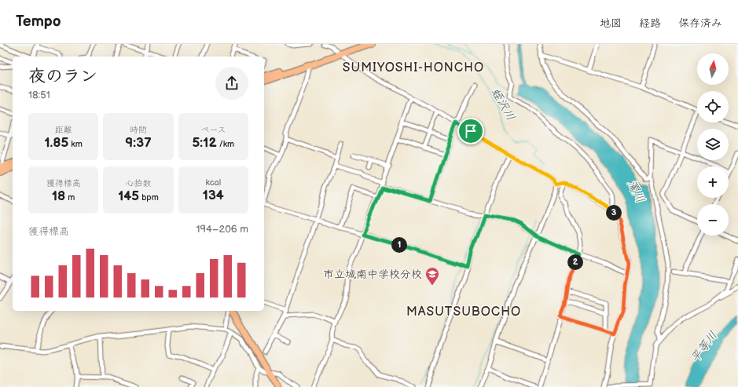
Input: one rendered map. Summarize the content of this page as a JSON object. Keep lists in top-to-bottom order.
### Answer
{
  "districts": ["SUMIYOSHI-HONCHO", "MASUTSUBOCHO"],
  "water": ["蛭沢川", "濁川", "平等川"],
  "places": {
    "school or university": ["市立城南中学校分校"]
  },
  "north": "top",
  "page": {
    "header": "Tempo",
    "nav": ["地図", "経路", "保存済み"],
    "map_buttons": ["+", "−"],
    "heading": ["夜のラン", "18:51"],
    "stats": [
      ["距離", "1.85 km"],
      ["時間", "9:37"],
      ["ペース", "5:12 /km"],
      ["獲得標高", "18 m"],
      ["心拍数", "145 bpm"],
      ["kcal", "134"]
    ],
    "pins": ["3", "1", "2"],
    "chart": ["獲得標高", "194–206 m"]
  }
}
